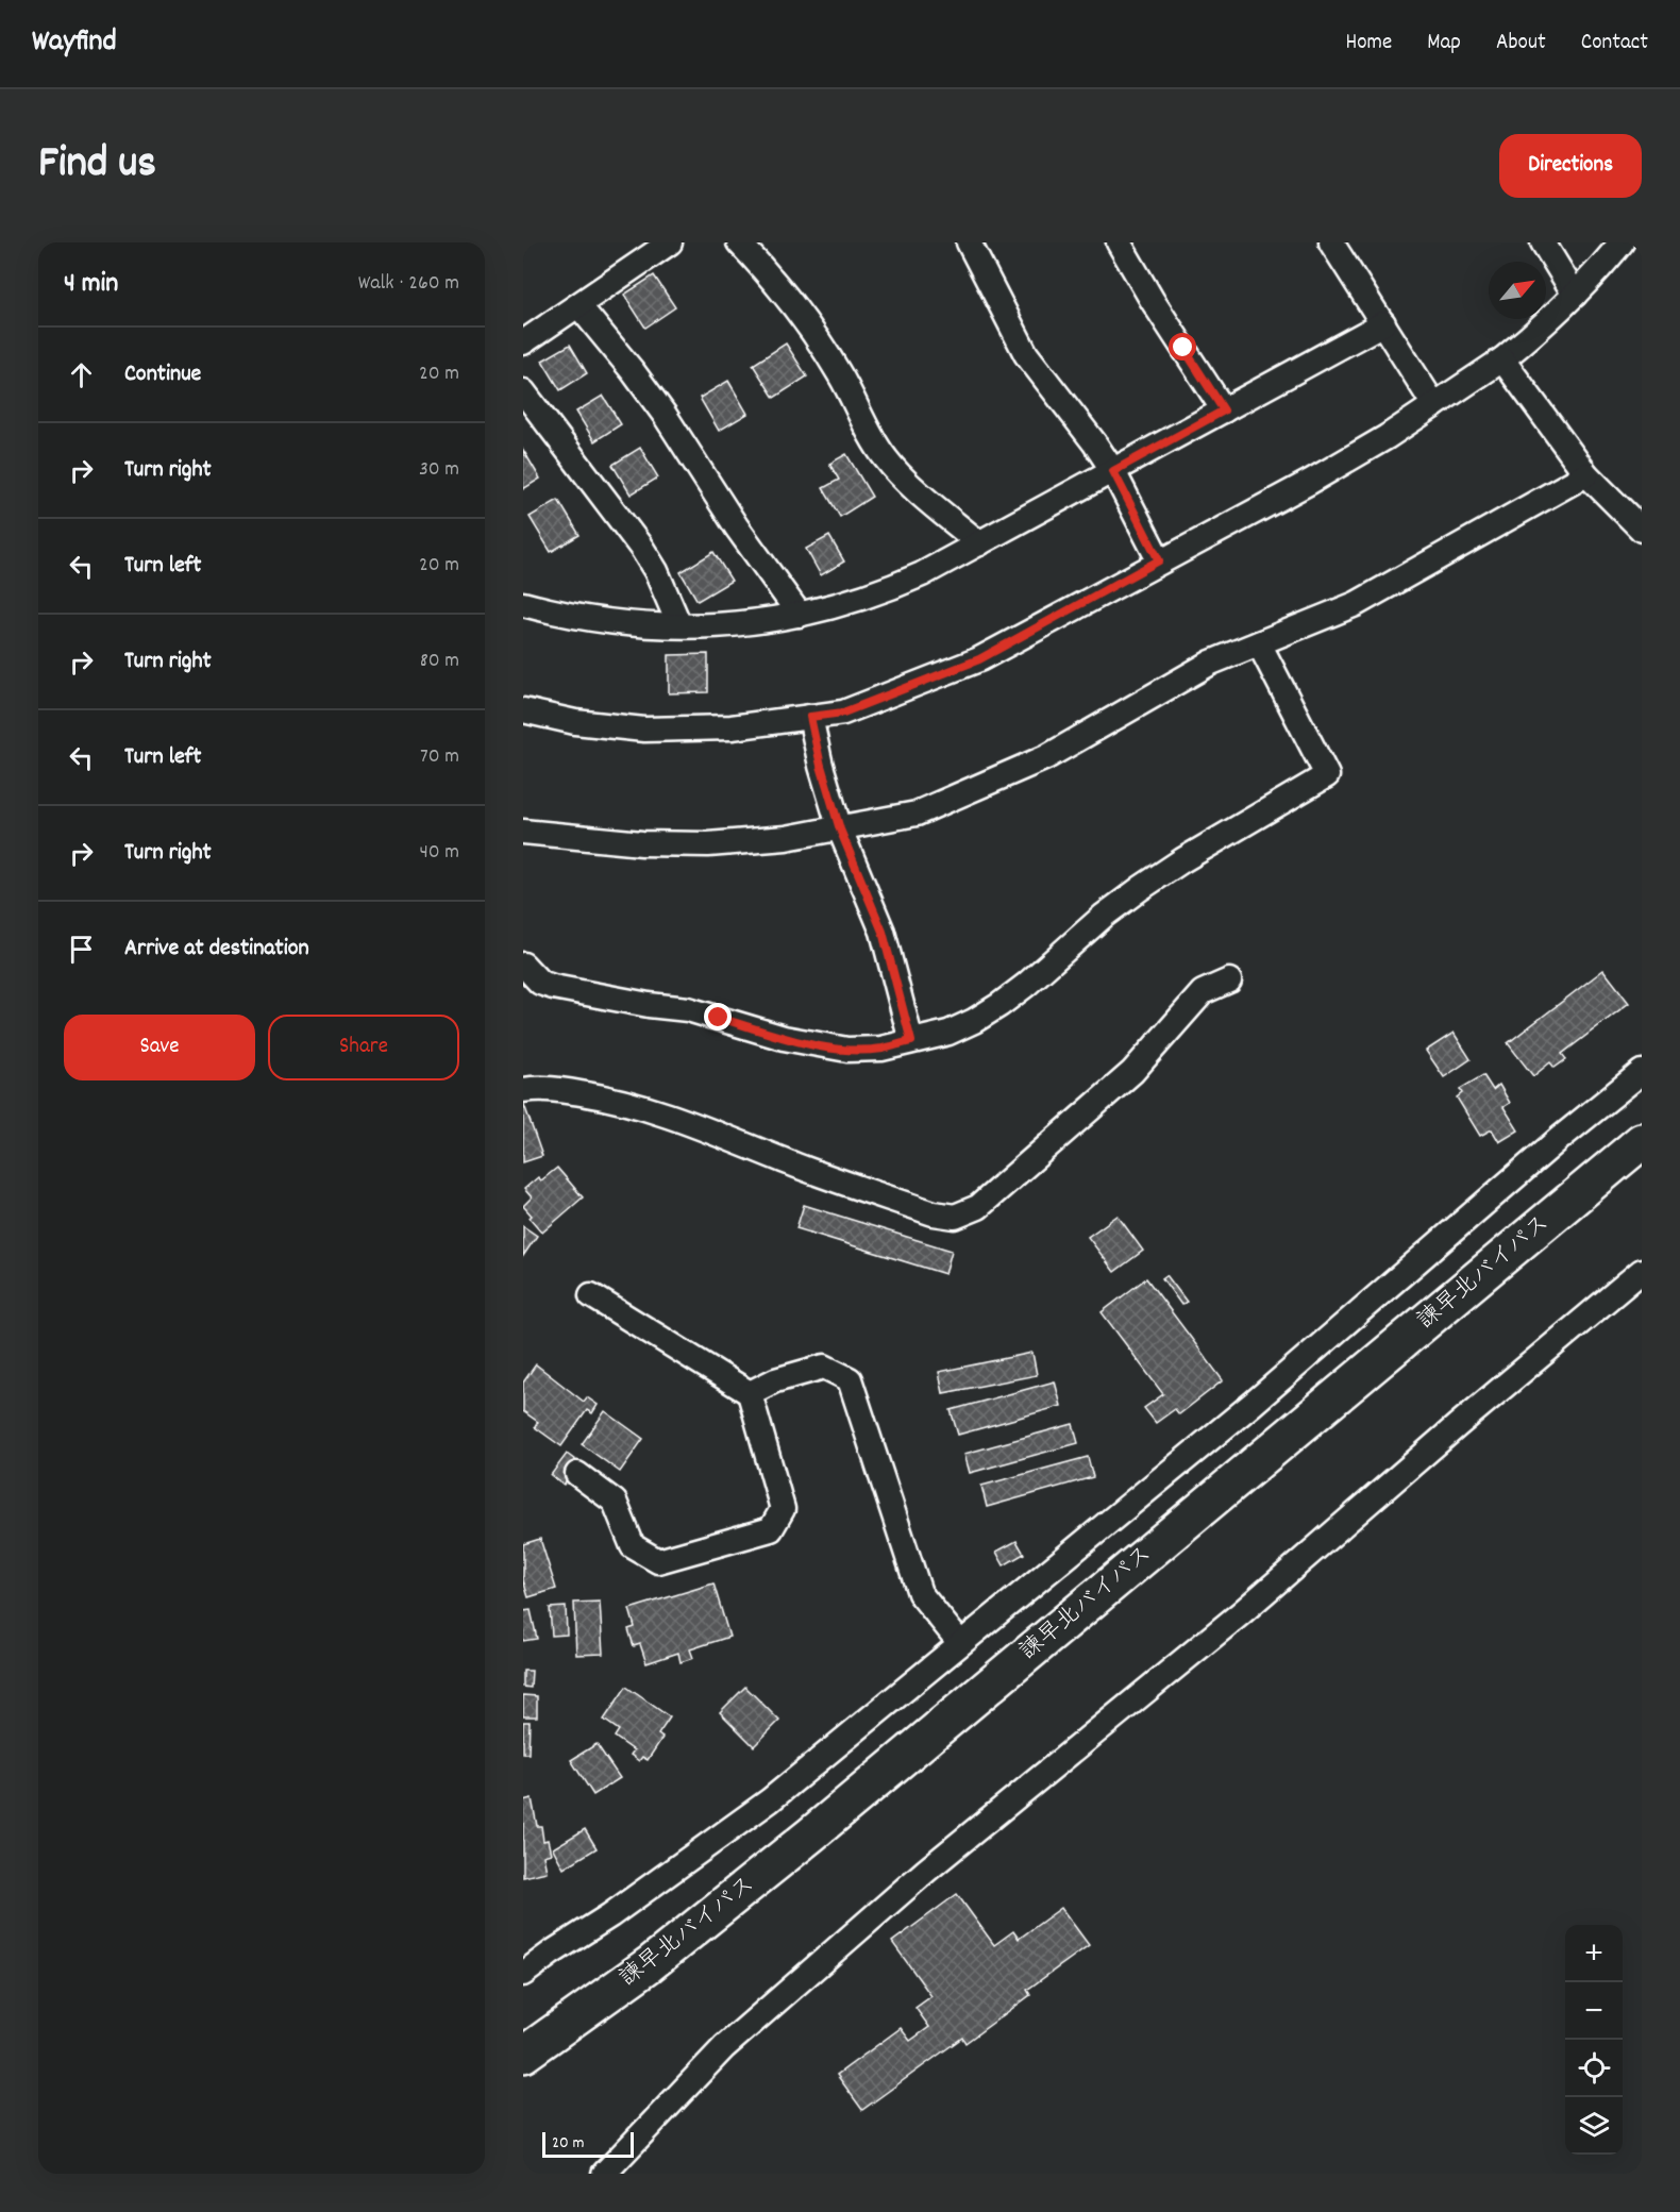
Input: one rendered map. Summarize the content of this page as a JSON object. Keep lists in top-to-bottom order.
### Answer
{
  "streets": {
    "highway": ["諫早北バイパス"]
  },
  "scale_bar": "20 m",
  "north": "top right",
  "page": {
    "header": "Wayfind",
    "nav": [
      "Home",
      "Map",
      "About",
      "Contact"
    ],
    "title": "Find us",
    "buttons": [
      "Directions",
      ["Save", "Share"]
    ],
    "heading": ["4 min", "Walk · 260 m"],
    "list": [
      ["Continue", "20 m"],
      ["Turn right", "30 m"],
      ["Turn left", "20 m"],
      ["Turn right", "80 m"],
      ["Turn left", "70 m"],
      ["Turn right", "40 m"],
      "Arrive at destination"
    ],
    "map_buttons": ["+", "−"],
    "scale": "20 m"
  }
}
